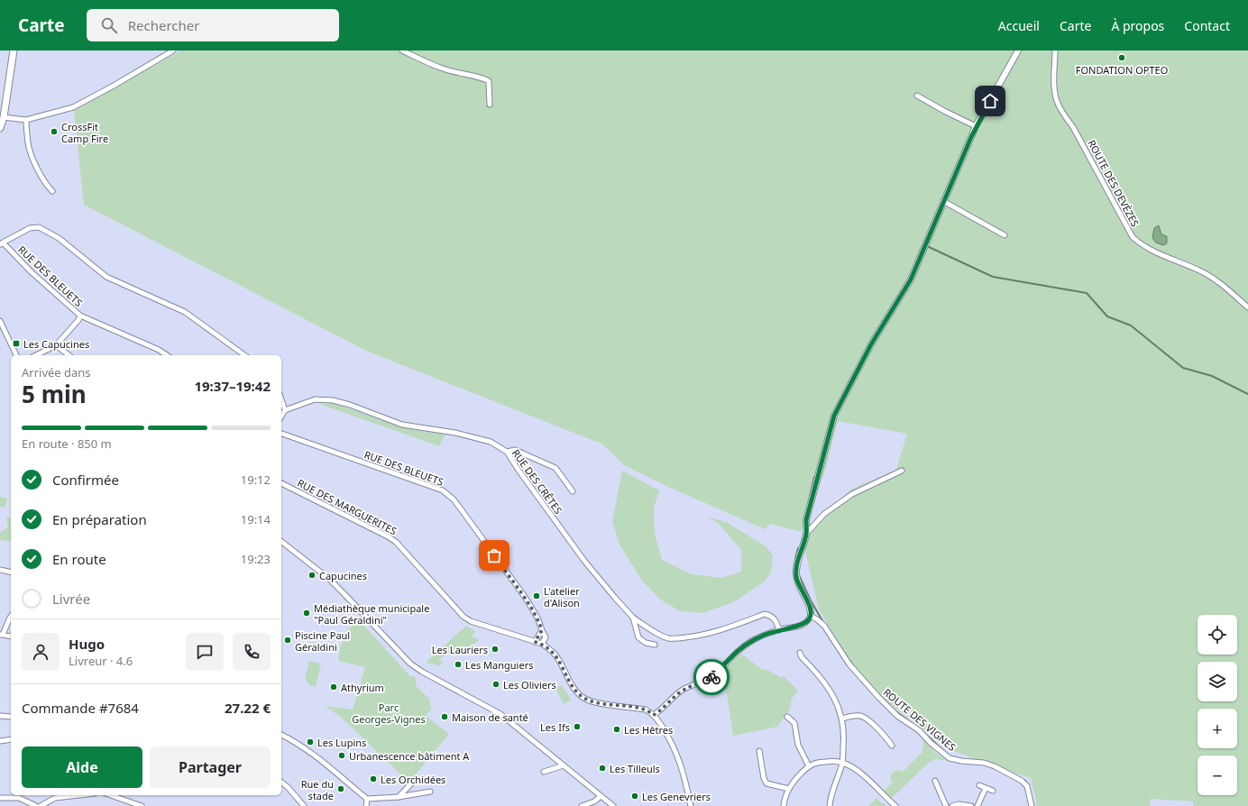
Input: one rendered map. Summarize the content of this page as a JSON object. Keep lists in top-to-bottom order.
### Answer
{
  "streets": {
    "street": [
      "ROUTE DES DEVÈZES",
      "RUE DES BLEUETS",
      "RUE DES CRÊTES",
      "RUE DES MARGUERITES",
      "ROUTE DES VIGNES"
    ]
  },
  "crossings": [
    ["RUE DES BLEUETS", "RUE DES MARGUERITES"]
  ],
  "parks": ["Parc Georges-Vignes"],
  "places": {
    "other": [
      "FONDATION OPTEO",
      "CrossFit Camp Fire",
      "Capucines",
      "L'atelier d'Alison",
      "Médiathèque municipale \"Paul Géraldini\"",
      "Piscine Paul Géraldini",
      "Les Lauriers",
      "Les Manguiers",
      "Les Oliviers",
      "Athyrium",
      "Maison de santé",
      "Les Ifs",
      "Les Hêtres",
      "Les Lupins",
      "Urbanescence bâtiment A",
      "Les Tilleuls",
      "Les Orchidées",
      "Rue du stade",
      "Les Genevriers"
    ],
    "transit": ["Les Capucines"]
  },
  "page": {
    "header": "Carte",
    "search": "Rechercher",
    "nav": [
      "Accueil",
      "Carte",
      "À propos",
      "Contact"
    ],
    "heading": ["5 min", "Arrivée dans", "19:37–19:42"],
    "panel": [
      "Hugo",
      "Livreur · 4.6",
      "Commande #7684",
      "27.22 €"
    ],
    "bar": "En route · 850 m",
    "list": [
      ["Confirmée", "19:12"],
      ["En préparation", "19:14"],
      ["En route", "19:23"],
      "Livrée"
    ],
    "map_buttons": ["+", "−"],
    "buttons": ["Aide", "Partager"]
  }
}
